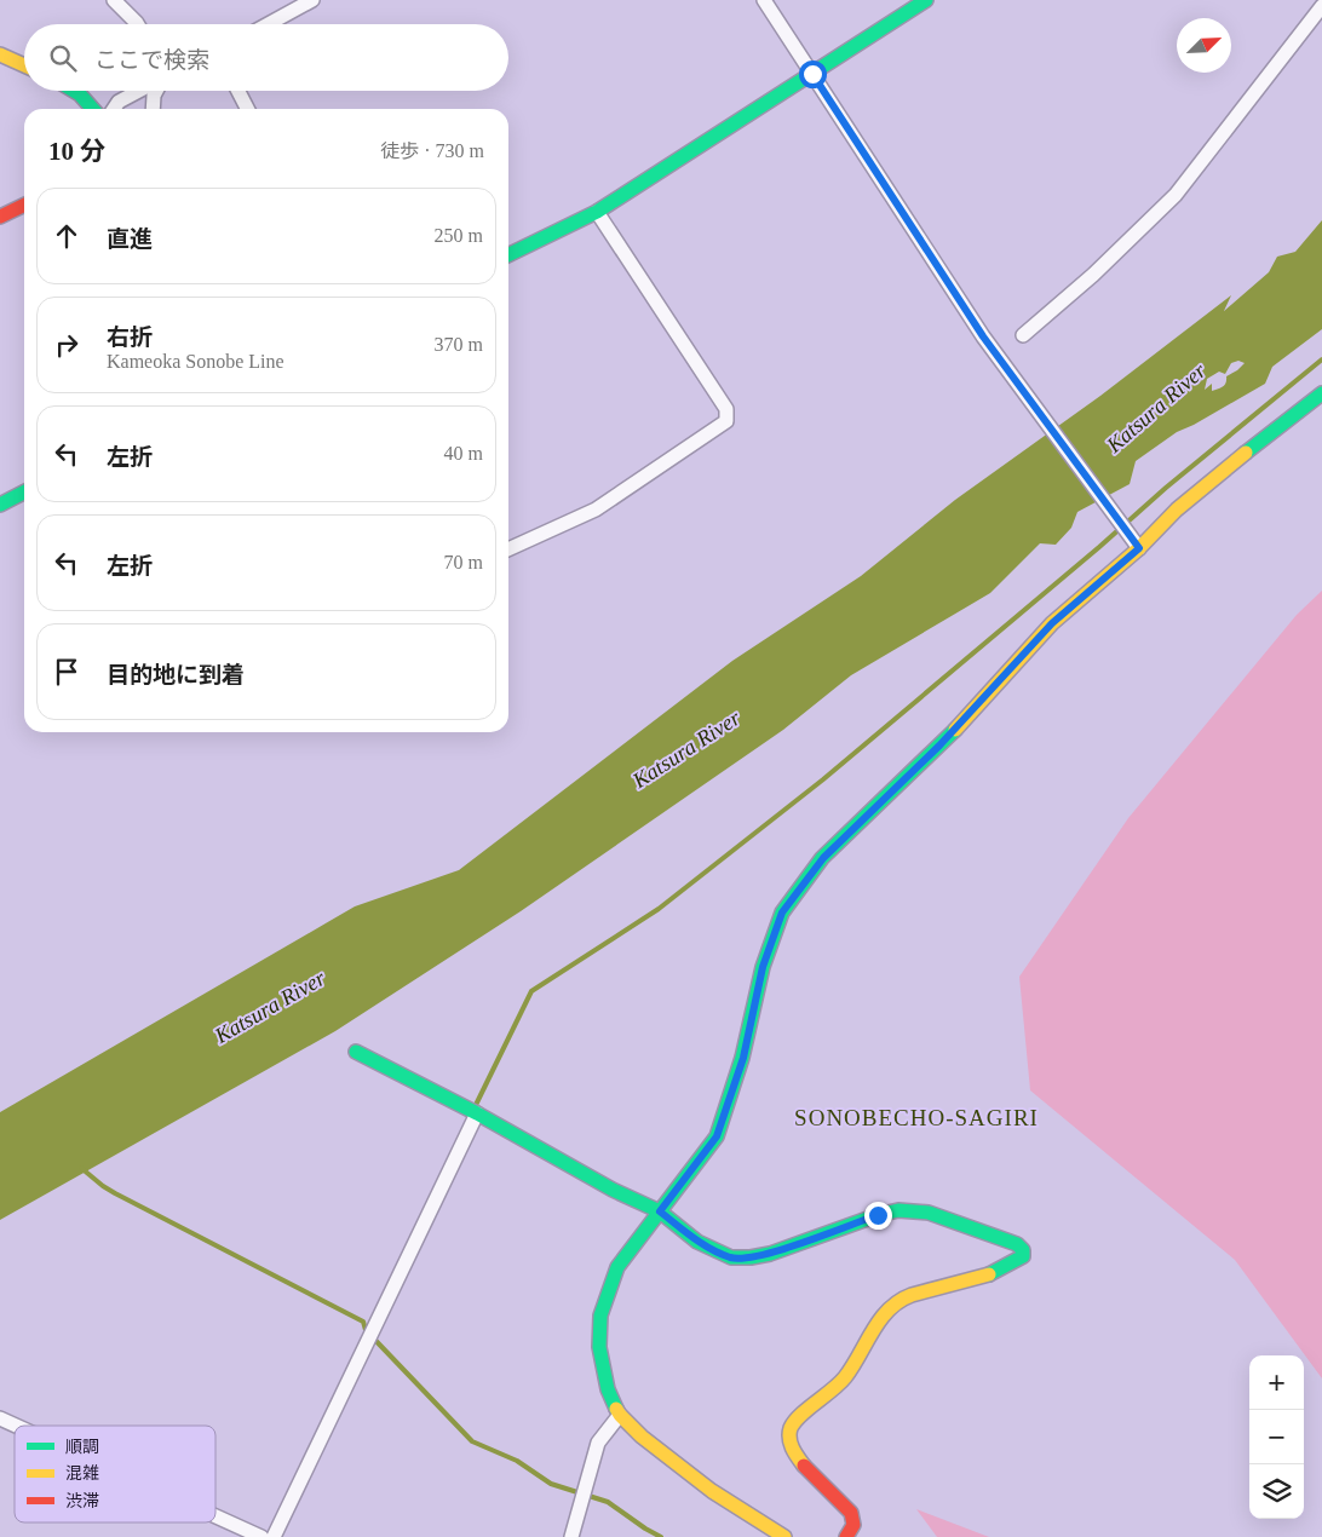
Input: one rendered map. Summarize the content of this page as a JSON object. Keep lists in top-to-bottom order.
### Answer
{
  "districts": ["SONOBECHO-SAGIRI"],
  "water": ["Katsura River"],
  "legend": ["順調", "混雑", "渋滞"],
  "north": "top right",
  "page": {
    "search": "ここで検索",
    "heading": ["10 分", "徒歩 · 730 m"],
    "list": [
      ["直進", "250 m"],
      ["右折", "Kameoka Sonobe Line", "370 m"],
      ["左折", "40 m"],
      ["左折", "70 m"],
      "目的地に到着"
    ],
    "map_buttons": ["+", "−"]
  }
}
